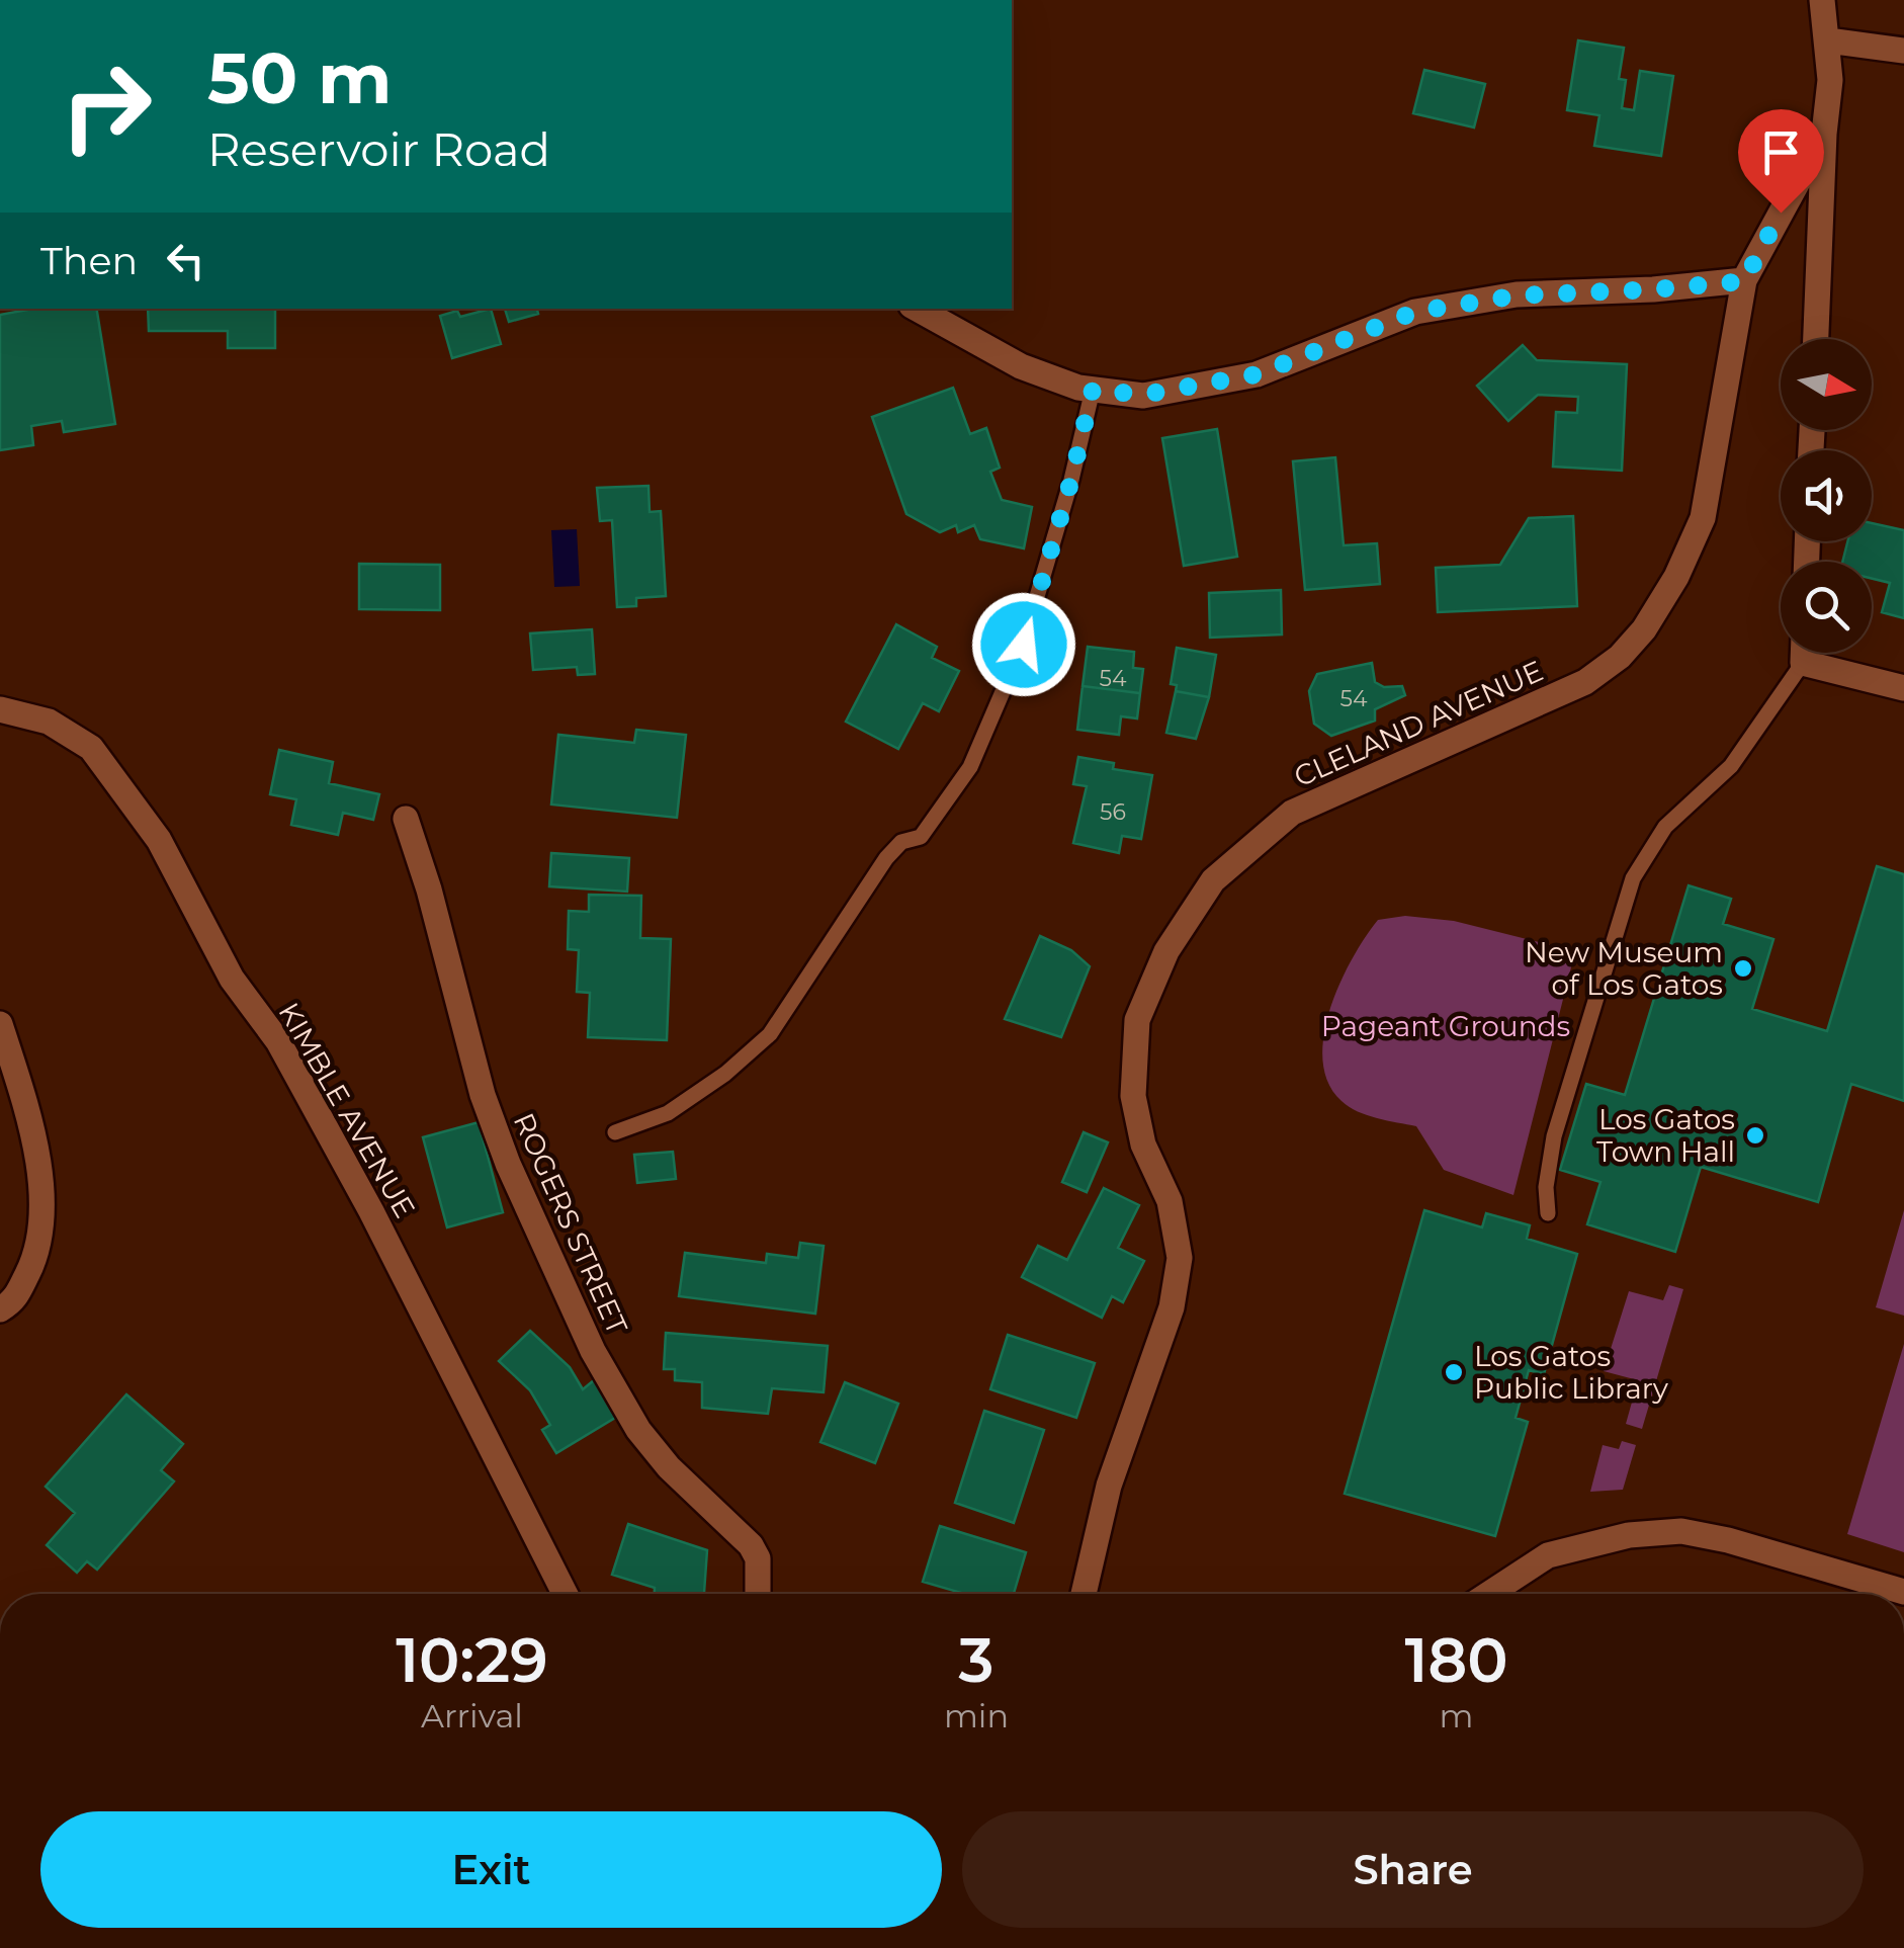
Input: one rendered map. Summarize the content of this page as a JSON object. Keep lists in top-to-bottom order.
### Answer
{
  "streets": {
    "street": ["CLELAND AVENUE", "KIMBLE AVENUE", "ROGERS STREET"]
  },
  "parks": ["Pageant Grounds"],
  "places": ["New Museum of Los Gatos", "Los Gatos Town Hall", "Los Gatos Public Library"],
  "house_numbers": ["54", "54", "56"],
  "north": "right",
  "page": {
    "turn": ["50 m", "Reservoir Road"],
    "then": "Then",
    "eta": [
      "10:29",
      "Arrival",
      "3",
      "min",
      "180",
      "m"
    ],
    "buttons": ["Exit", "Share"]
  }
}
